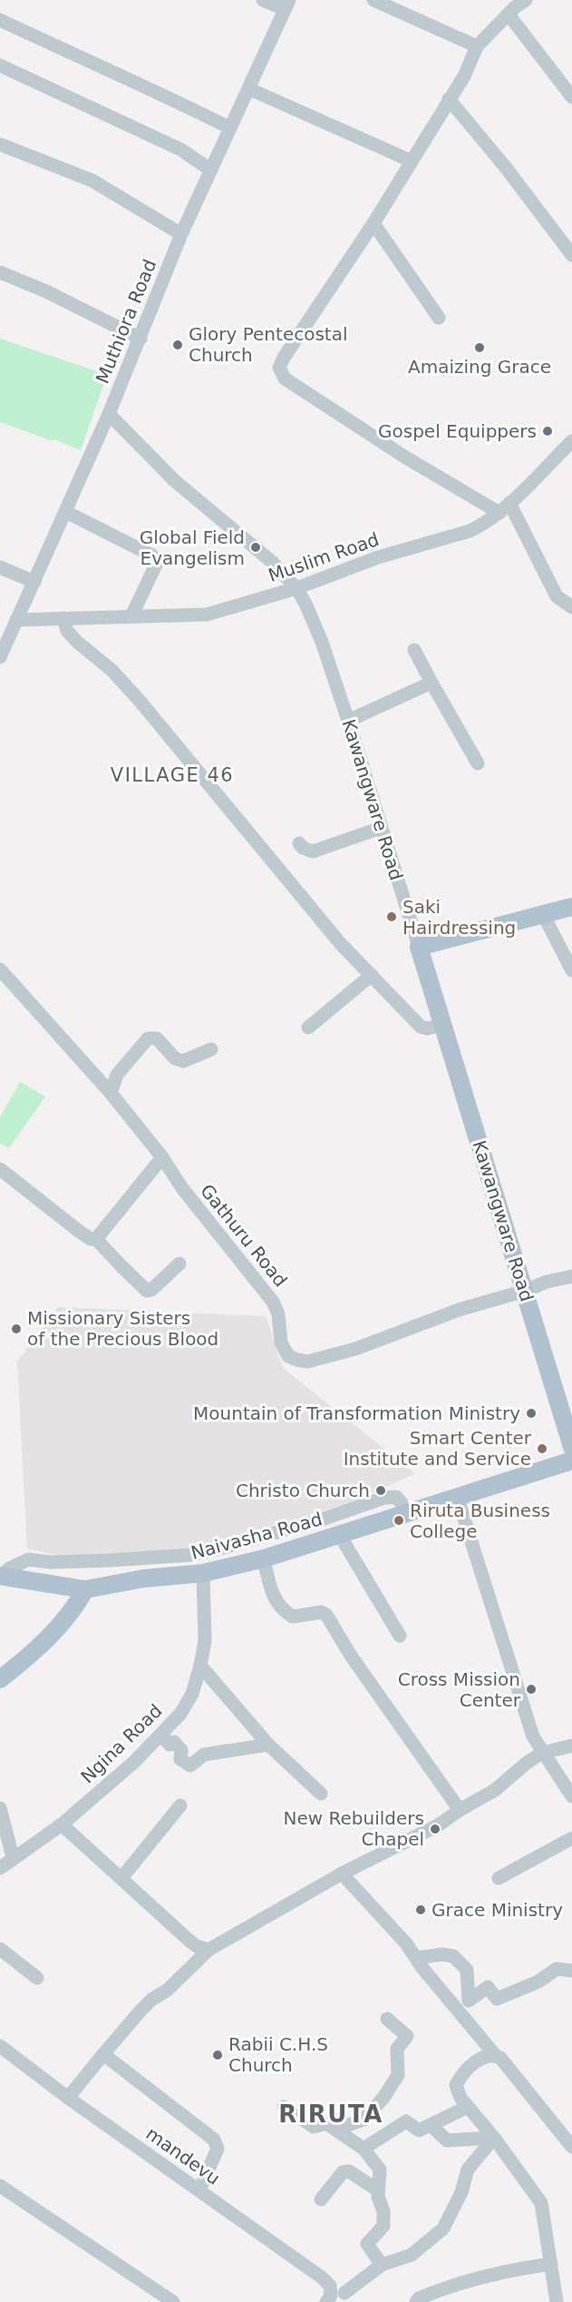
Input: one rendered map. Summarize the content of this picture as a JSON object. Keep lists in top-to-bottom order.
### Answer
{
  "streets": {
    "main road": ["Kawangware Road", "Naivasha Road"],
    "street": [
      "Muthiora Road",
      "Muslim Road",
      "Gathuru Road",
      "Ngina Road",
      "mandevu"
    ]
  },
  "crossings": [
    ["Muthiora Road", "Muslim Road"],
    ["Muthiora Road", "Kawangware Road"],
    ["Muslim Road", "Kawangware Road"],
    ["Kawangware Road", "Gathuru Road"],
    ["Naivasha Road", "Ngina Road"]
  ],
  "districts": ["VILLAGE 46", "RIRUTA"],
  "places": [
    "Glory Pentecostal Church",
    "Amaizing Grace",
    "Gospel Equippers",
    "Global Field Evangelism",
    "Saki Hairdressing",
    "Missionary Sisters of the Precious Blood",
    "Mountain of Transformation Ministry",
    "Smart Center Institute and Service",
    "Christo Church",
    "Riruta Business College",
    "Cross Mission Center",
    "New Rebuilders Chapel",
    "Grace Ministry",
    "Rabii C.H.S Church"
  ]
}
